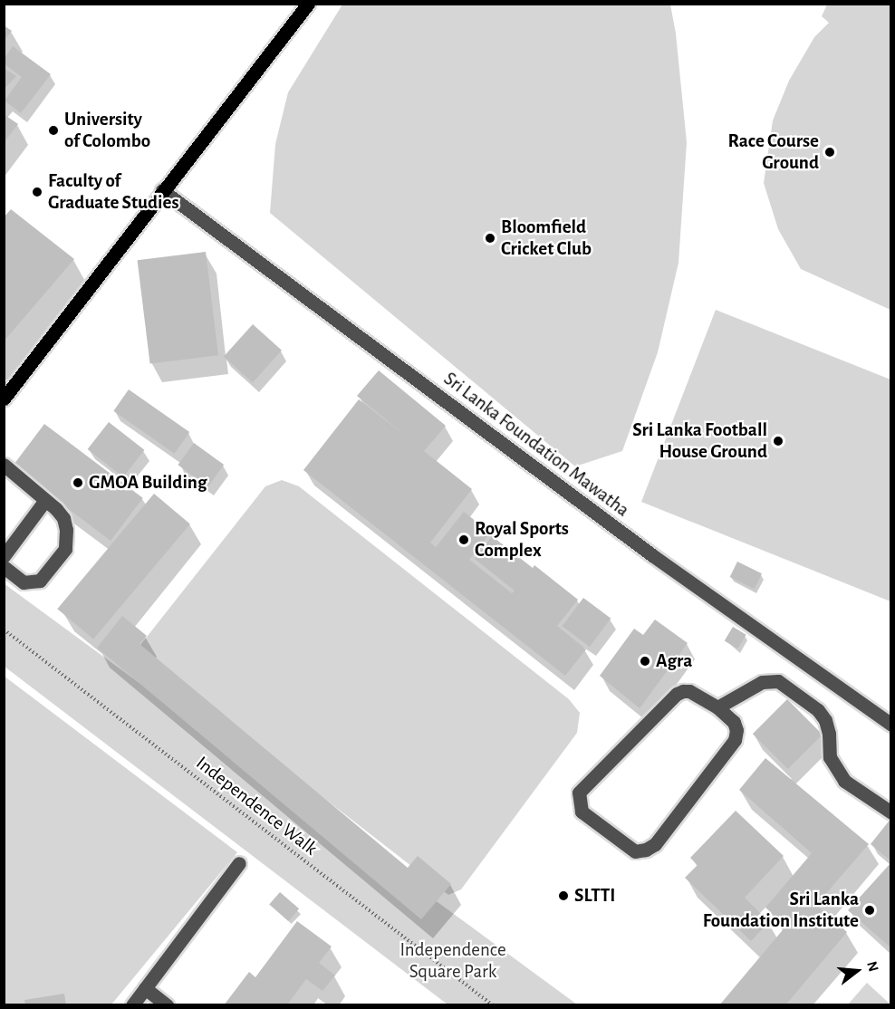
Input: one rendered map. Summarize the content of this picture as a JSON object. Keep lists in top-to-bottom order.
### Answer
{
  "streets": {
    "street": ["Sri Lanka Foundation Mawatha"],
    "path": ["Independence Walk"]
  },
  "parks": ["Independence Square Park"],
  "places": [
    "University of Colombo",
    "Race Course Ground",
    "Faculty of Graduate Studies",
    "Bloomfield Cricket Club",
    "Sri Lanka Football House Ground",
    "GMOA Building",
    "Royal Sports Complex",
    "Agra",
    "SLTTI",
    "Sri Lanka Foundation Institute"
  ],
  "north": "right"
}
